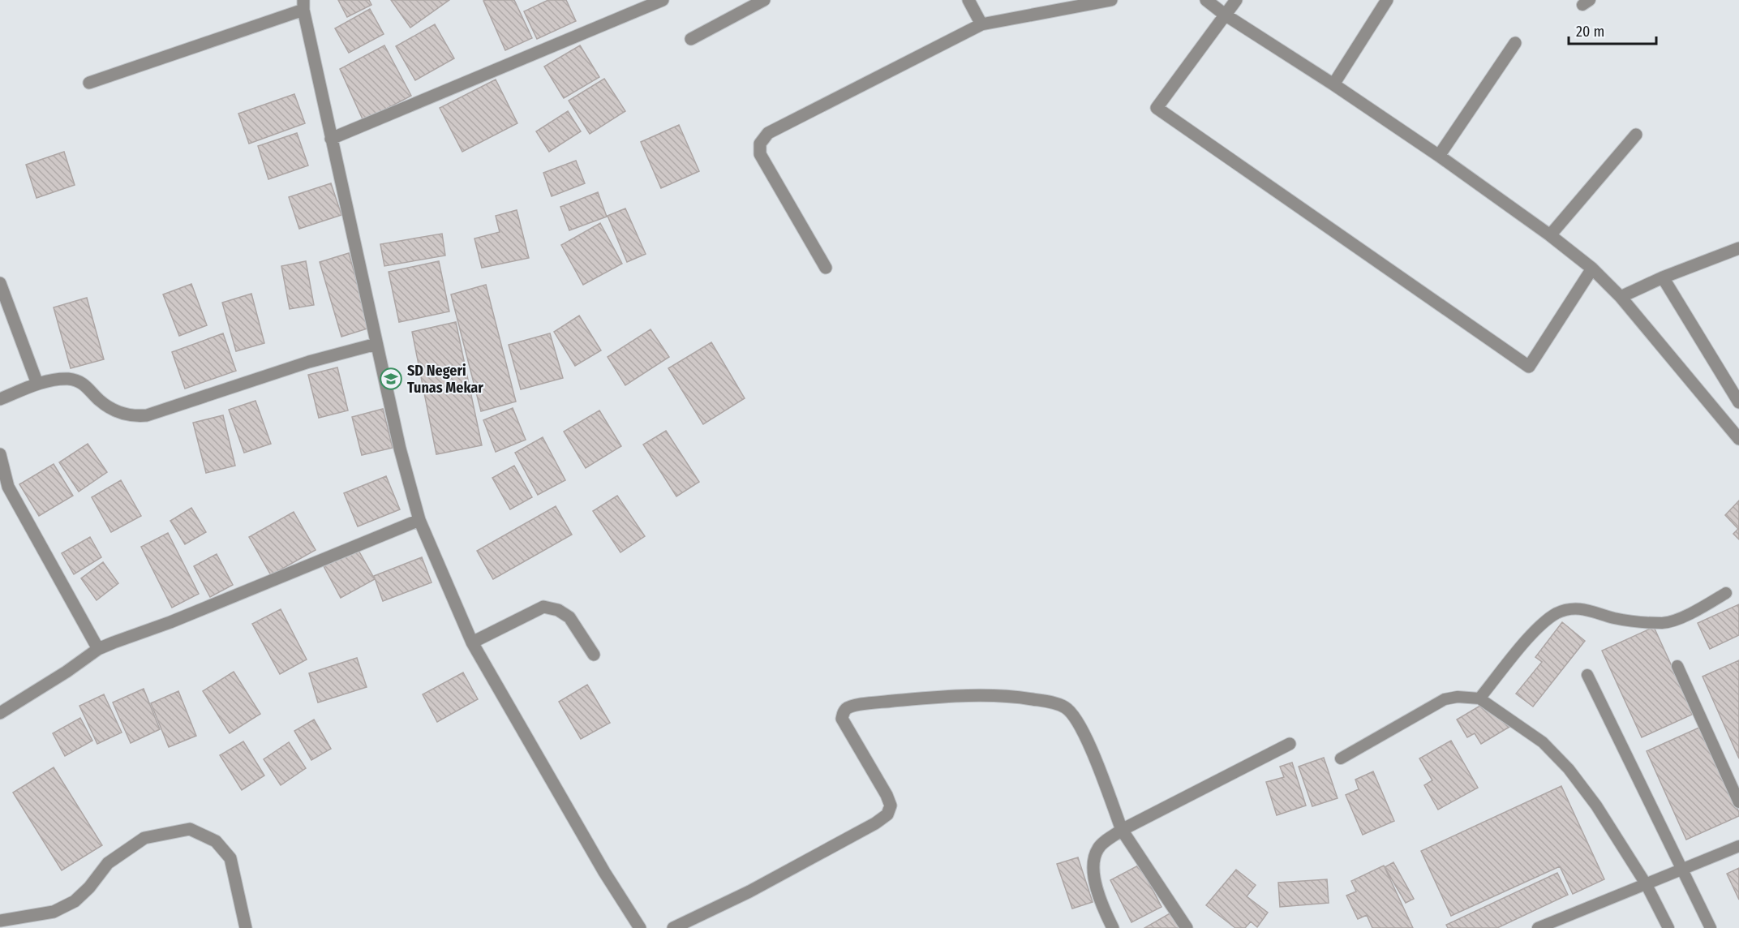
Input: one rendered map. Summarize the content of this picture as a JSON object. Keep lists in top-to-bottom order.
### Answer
{
  "places": {
    "school or university": ["SD Negeri Tunas Mekar"]
  },
  "scale_bar": "20 m"
}
